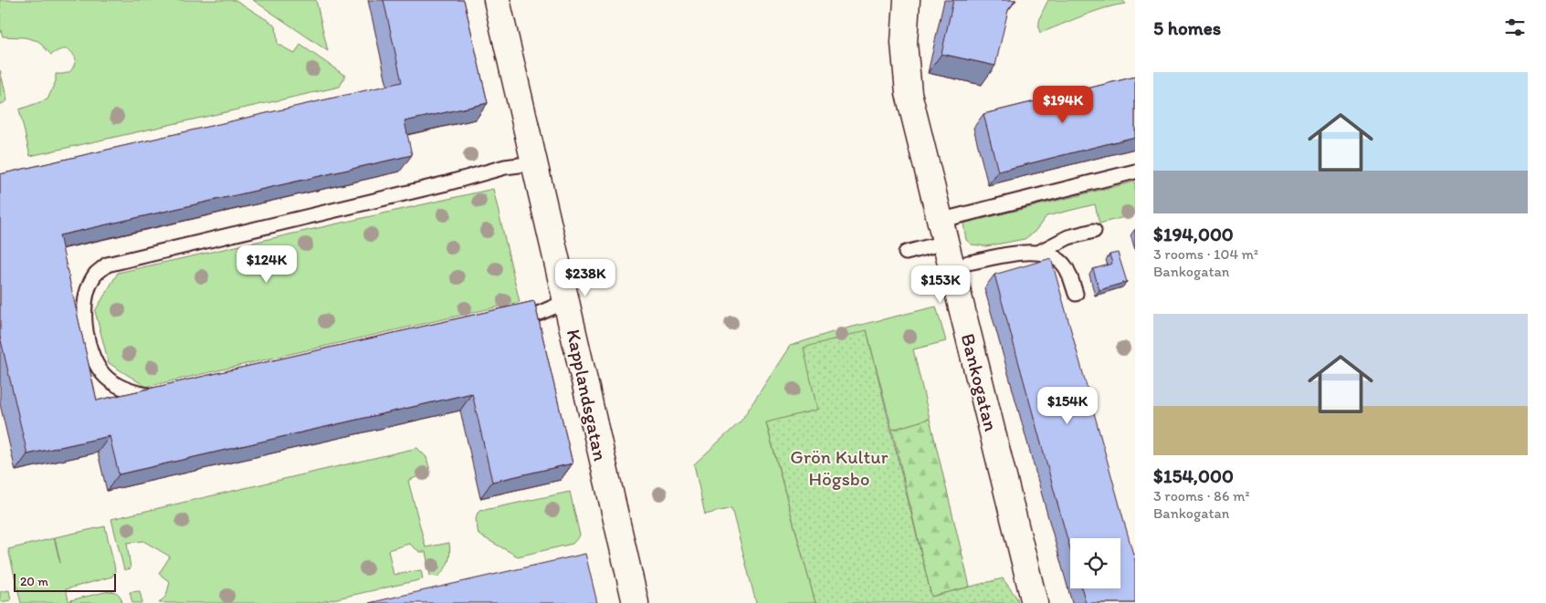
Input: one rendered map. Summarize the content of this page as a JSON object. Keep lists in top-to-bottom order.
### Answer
{
  "streets": {
    "street": ["Bankogatan", "Kapplandsgatan"]
  },
  "parks": ["Grön Kultur Högsbo"],
  "scale_bar": "20 m",
  "page": {
    "heading": "5 homes",
    "list": [
      {
        "name": "$194,000",
        "note": "3 rooms · 104 m² · Bankogatan"
      },
      {
        "name": "$154,000",
        "note": "3 rooms · 86 m² · Bankogatan"
      }
    ],
    "price": [
      "$194K",
      "$124K",
      "$238K",
      "$153K",
      "$154K"
    ],
    "scale": "20 m"
  }
}
